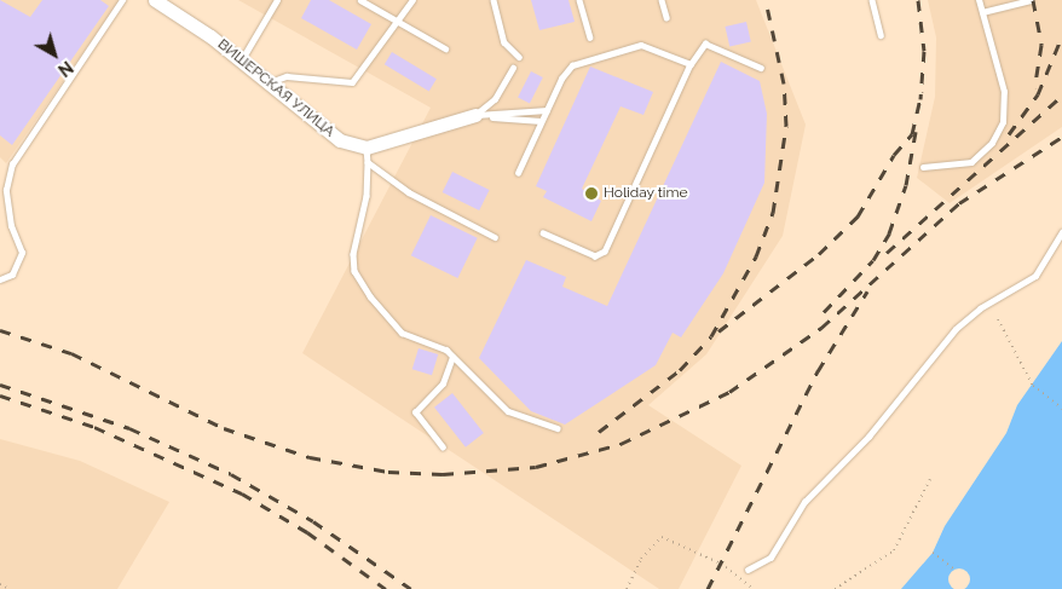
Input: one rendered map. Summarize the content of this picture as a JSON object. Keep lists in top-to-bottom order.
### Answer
{
  "streets": {
    "street": ["ВИШЕРСКАЯ УЛИЦА"]
  },
  "places": ["Holiday time"],
  "north": "bottom right"
}
